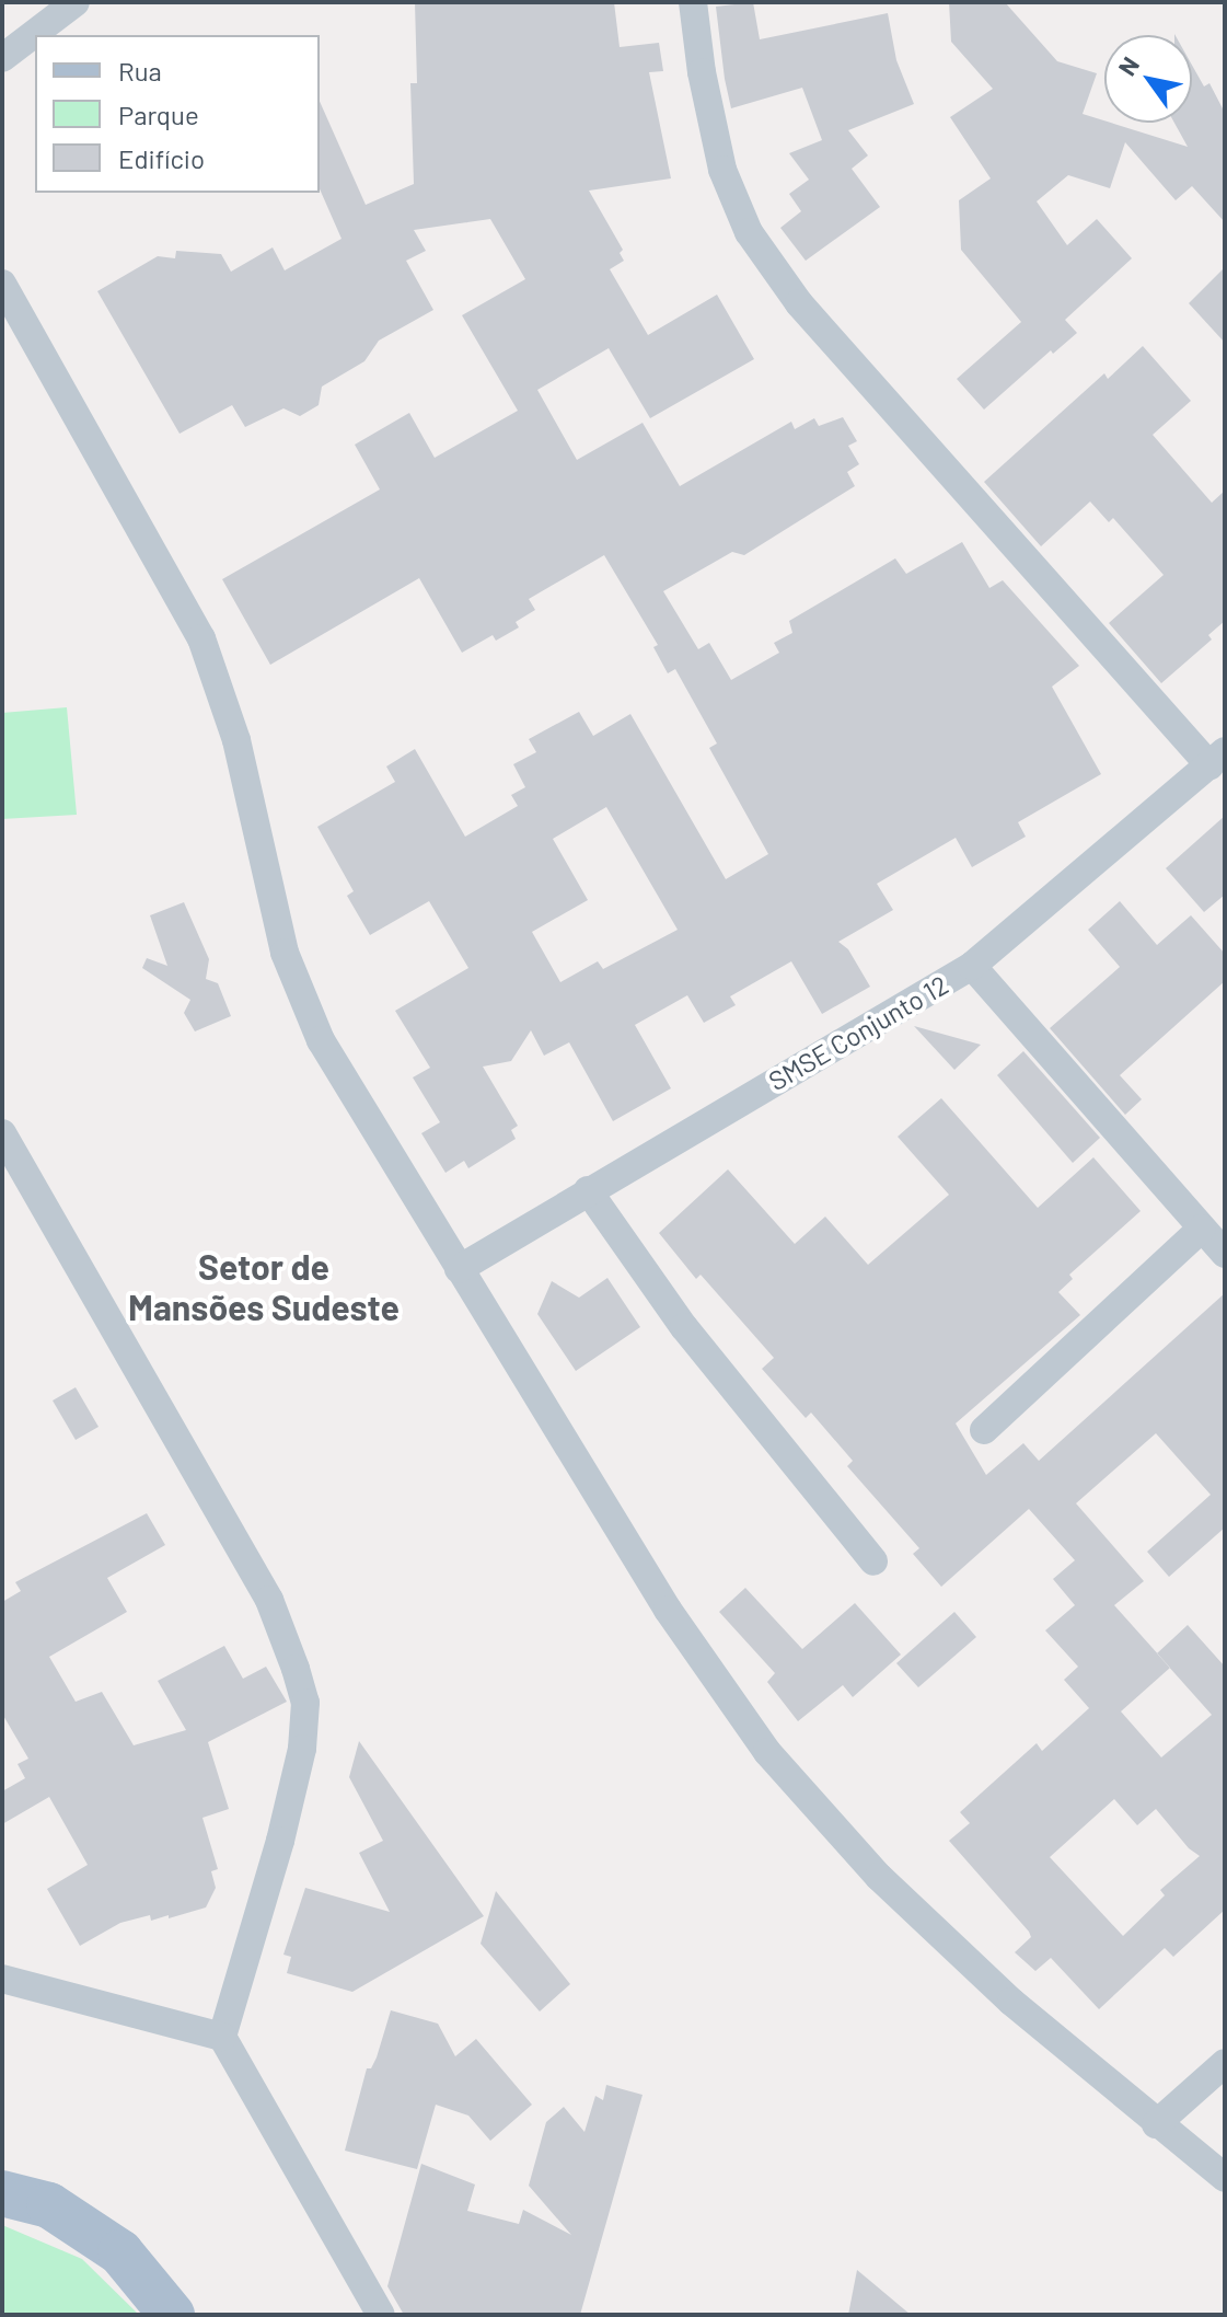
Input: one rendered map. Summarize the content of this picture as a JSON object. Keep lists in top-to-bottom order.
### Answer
{
  "streets": {
    "street": ["SMSE Conjunto 12"]
  },
  "districts": ["Setor de Mansões Sudeste"],
  "legend": ["Rua", "Parque", "Edifício"],
  "north": "top left"
}
